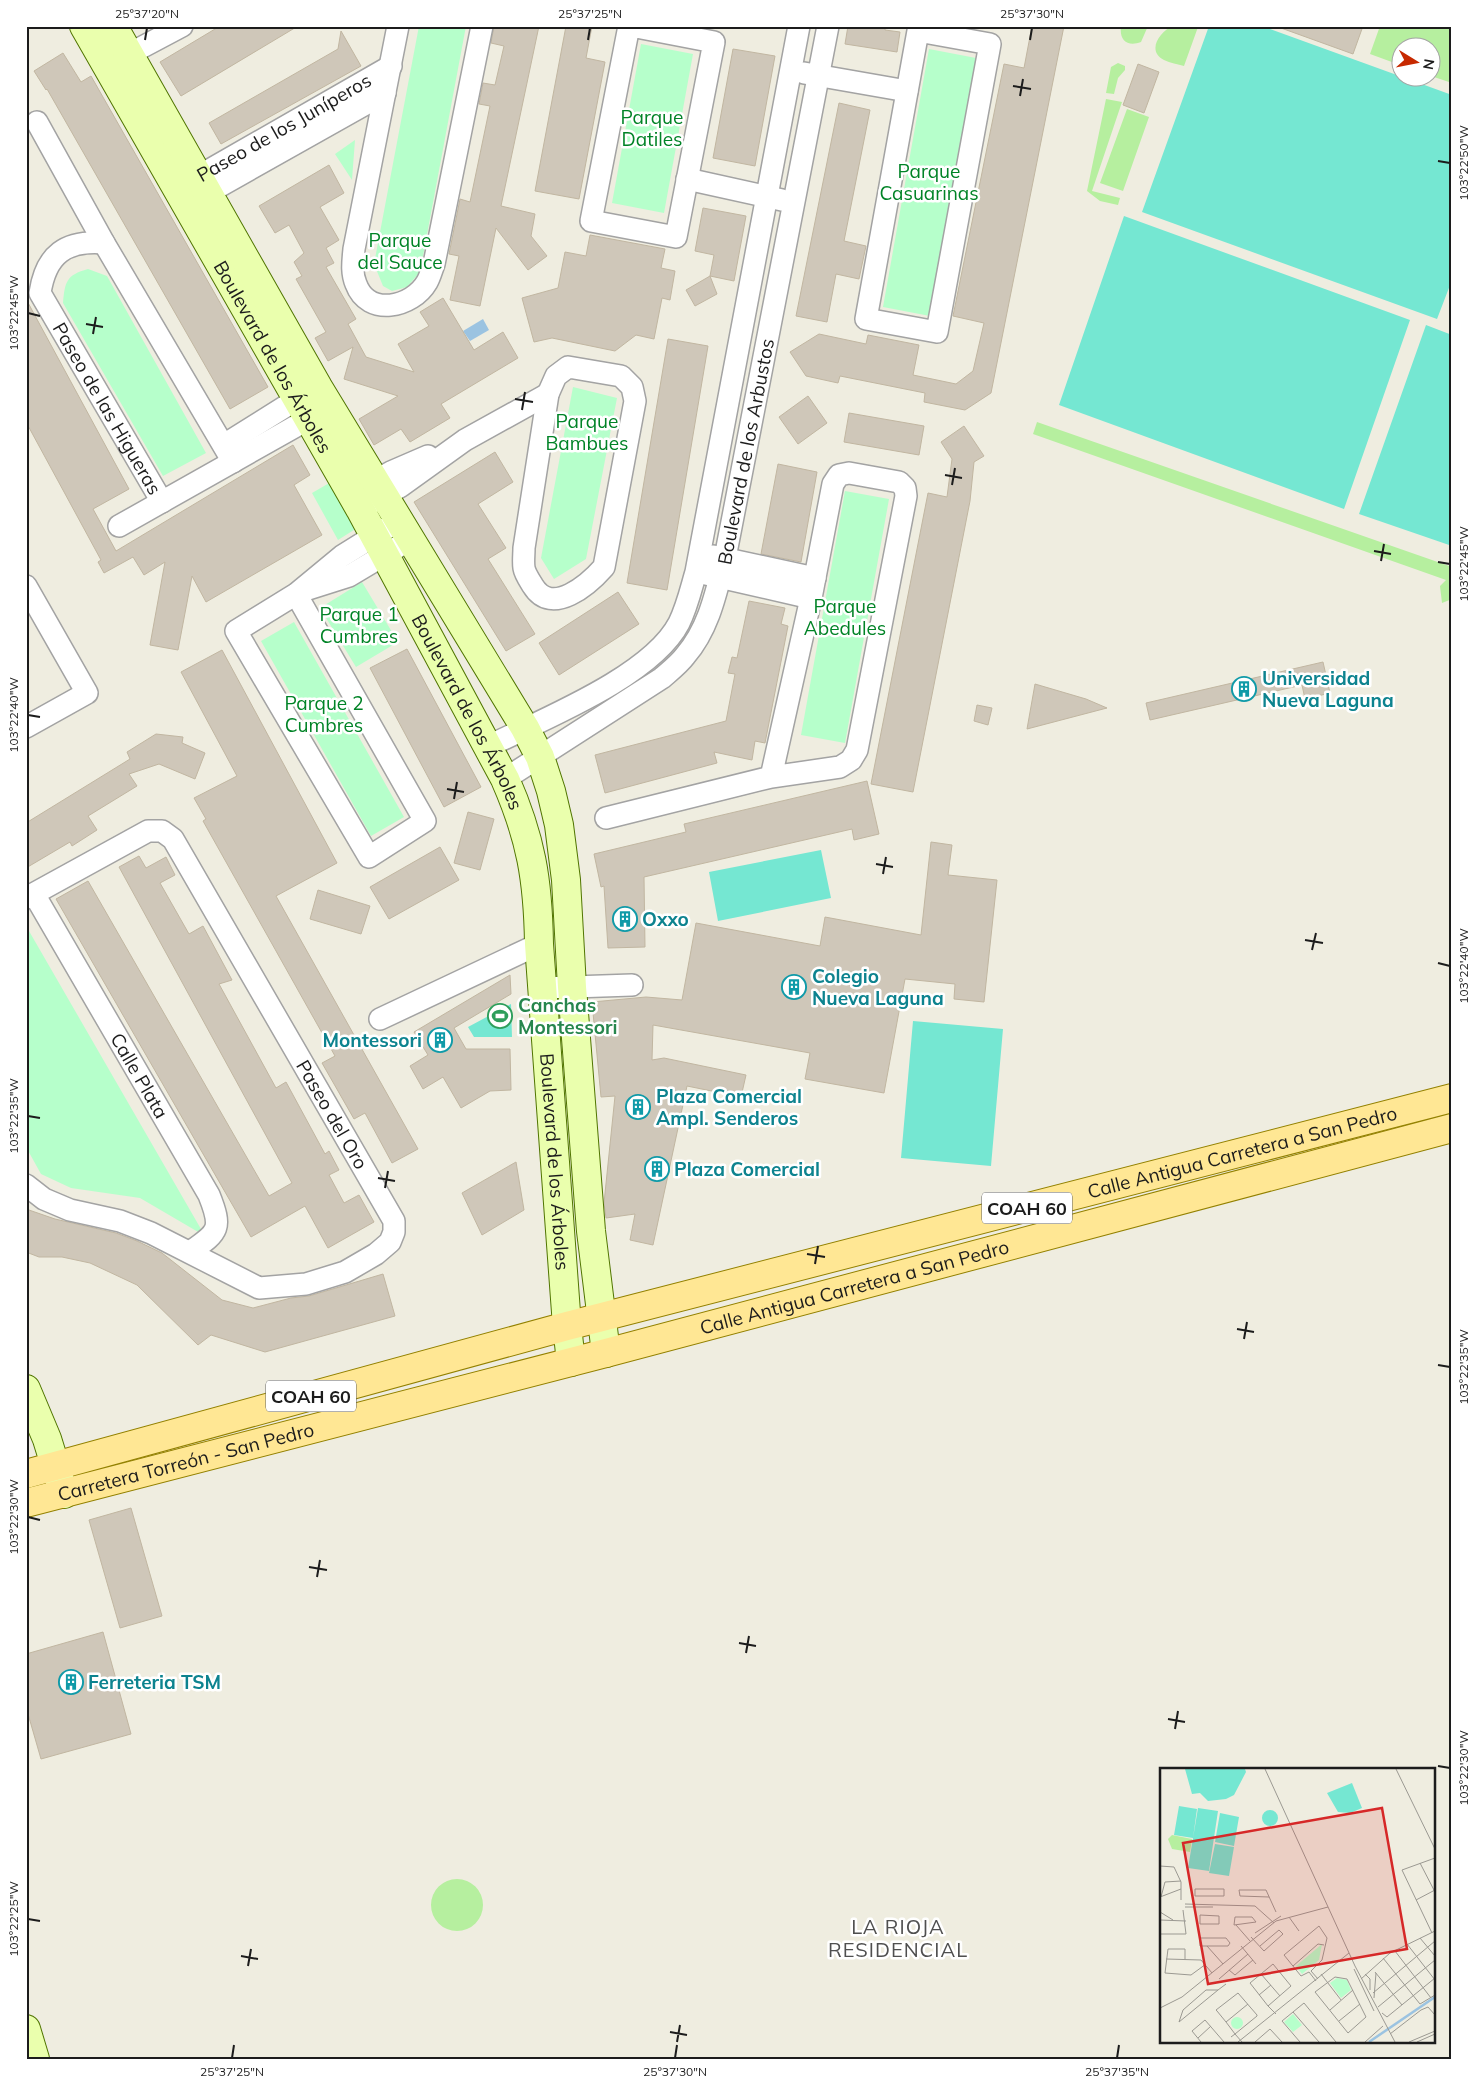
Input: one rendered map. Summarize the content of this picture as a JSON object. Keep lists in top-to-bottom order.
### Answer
{
  "streets": {
    "main road": [
      "Boulevard de los Árboles",
      "Calle Antigua Carretera a San Pedro",
      "COAH 60",
      "Carretera Torreón - San Pedro"
    ],
    "street": [
      "Paseo de los Juníperos",
      "Paseo de las Higueras",
      "Boulevard de los Arbustos",
      "Calle Plata",
      "Paseo del Oro"
    ]
  },
  "crossings": [
    ["Paseo de los Juníperos", "Boulevard de los Árboles"],
    ["Boulevard de los Árboles", "Paseo de las Higueras"],
    ["Boulevard de los Árboles", "Boulevard de los Arbustos"],
    ["Boulevard de los Árboles", "Calle Antigua Carretera a San Pedro"],
    ["Boulevard de los Árboles", "Carretera Torreón - San Pedro"],
    ["Calle Plata", "Paseo del Oro"],
    ["Calle Antigua Carretera a San Pedro", "Carretera Torreón - San Pedro"]
  ],
  "districts": ["LA RIOJA RESIDENCIAL"],
  "parks": [
    "Parque Datiles",
    "Parque Casuarinas",
    "Parque del Sauce",
    "Parque Bambues",
    "Parque Abedules",
    "Parque 1 Cumbres",
    "Parque 2 Cumbres"
  ],
  "places": {
    "building": [
      "Universidad Nueva Laguna",
      "Oxxo",
      "Colegio Nueva Laguna",
      "Montessori",
      "Plaza Comercial Ampl. Senderos",
      "Plaza Comercial",
      "Ferreteria TSM"
    ],
    "sports": ["Canchas Montessori"]
  },
  "north": "right",
  "coordinates": [
    "25°37'20\"N",
    "25°37'25\"N",
    "25°37'30\"N",
    "103°22'50\"W",
    "103°22'45\"W",
    "103°22'40\"W",
    "103°22'35\"W",
    "103°22'30\"W",
    "103°22'25\"W",
    "25°37'35\"N"
  ]
}
